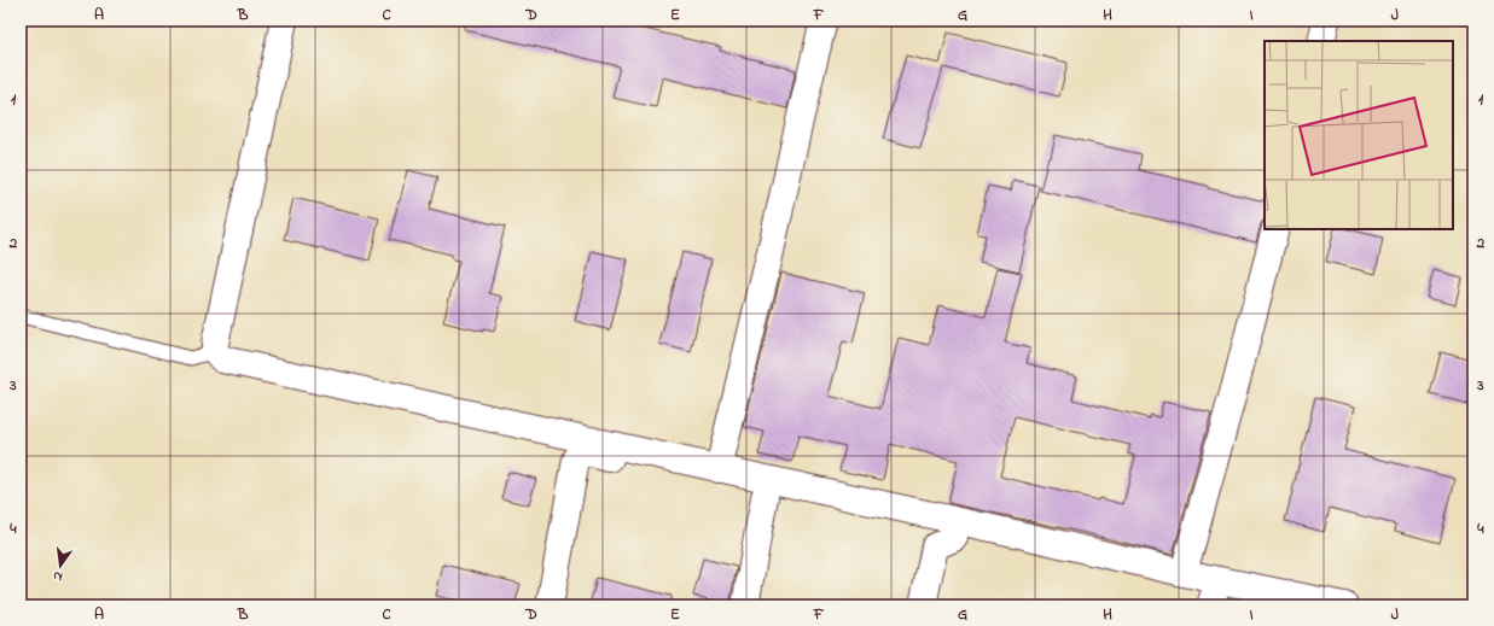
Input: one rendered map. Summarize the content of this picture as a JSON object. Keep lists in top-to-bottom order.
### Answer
{
  "north": "bottom",
  "grid": {
    "columns": [
      "A",
      "B",
      "C",
      "D",
      "E",
      "F",
      "G",
      "H",
      "I",
      "J"
    ],
    "rows": [
      "1",
      "2",
      "3",
      "4"
    ]
  }
}
